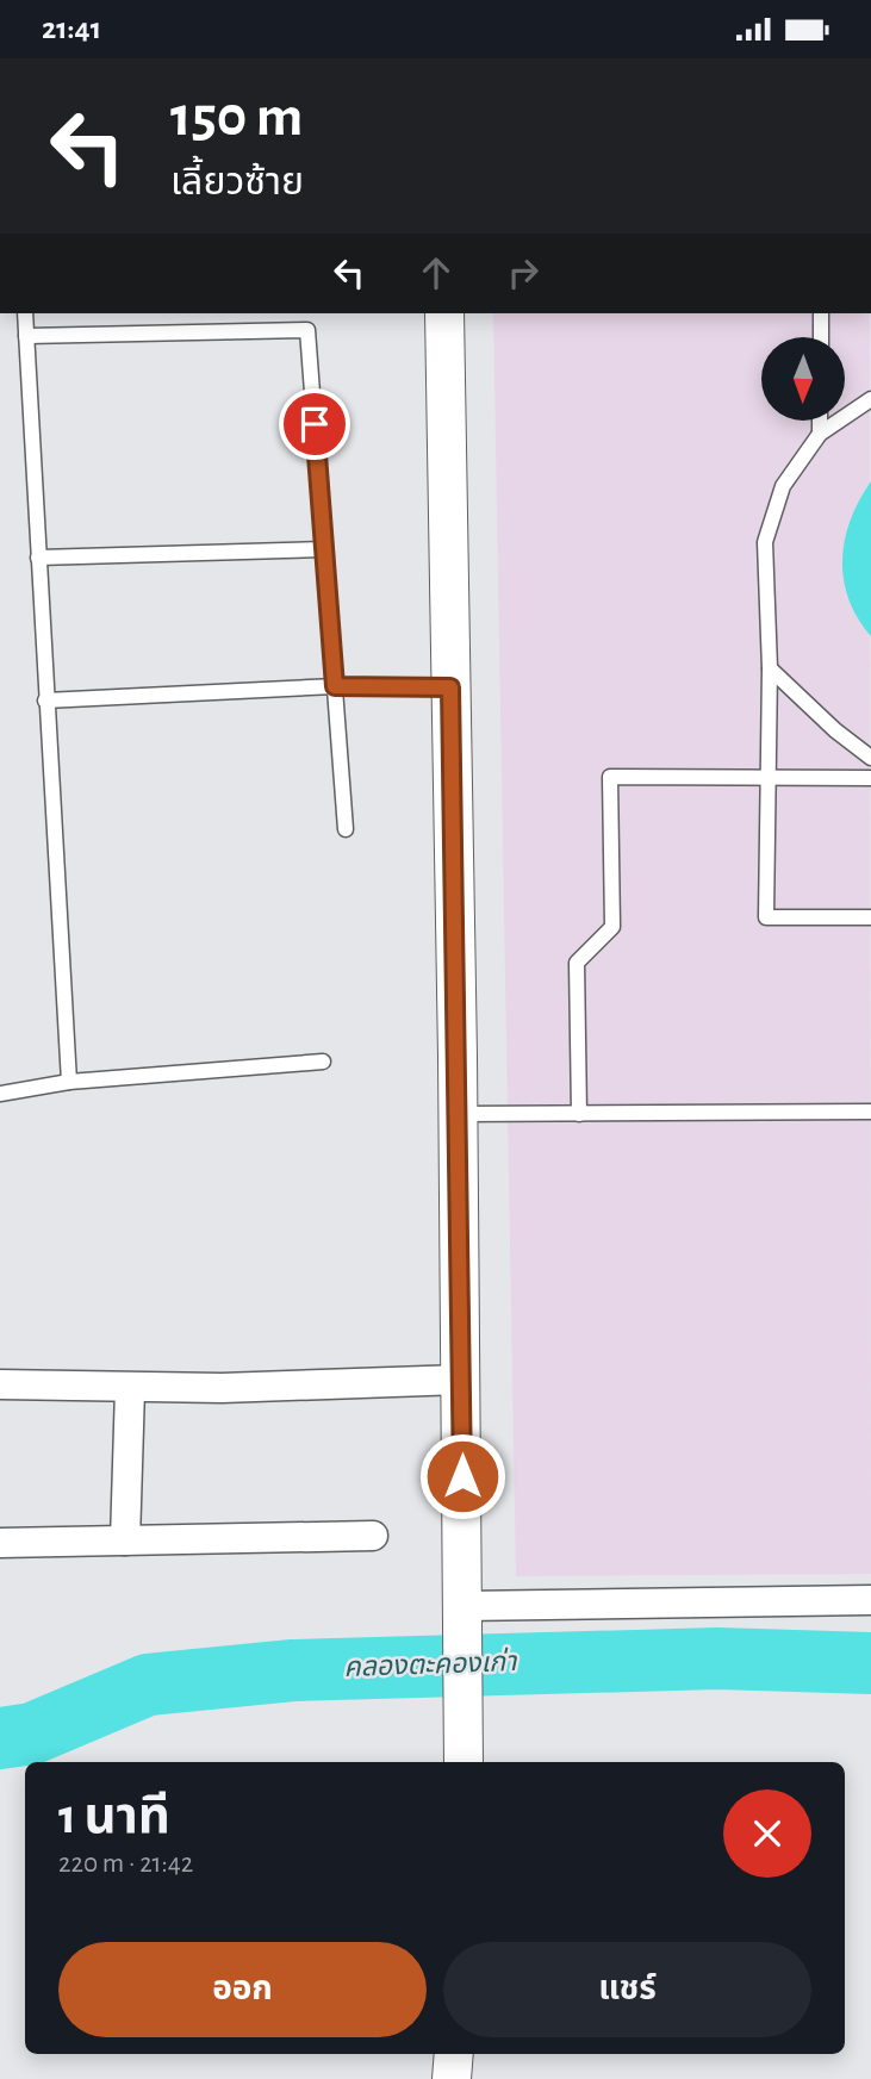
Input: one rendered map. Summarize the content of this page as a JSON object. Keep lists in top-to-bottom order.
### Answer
{
  "water": ["คลองตะคองเก่า"],
  "north": "bottom",
  "page": {
    "status": "21:41",
    "turn": ["150 m", "เลี้ยวซ้าย"],
    "heading": ["1 นาที", "220 m · 21:42"],
    "buttons": ["ออก", "แชร์"]
  }
}
